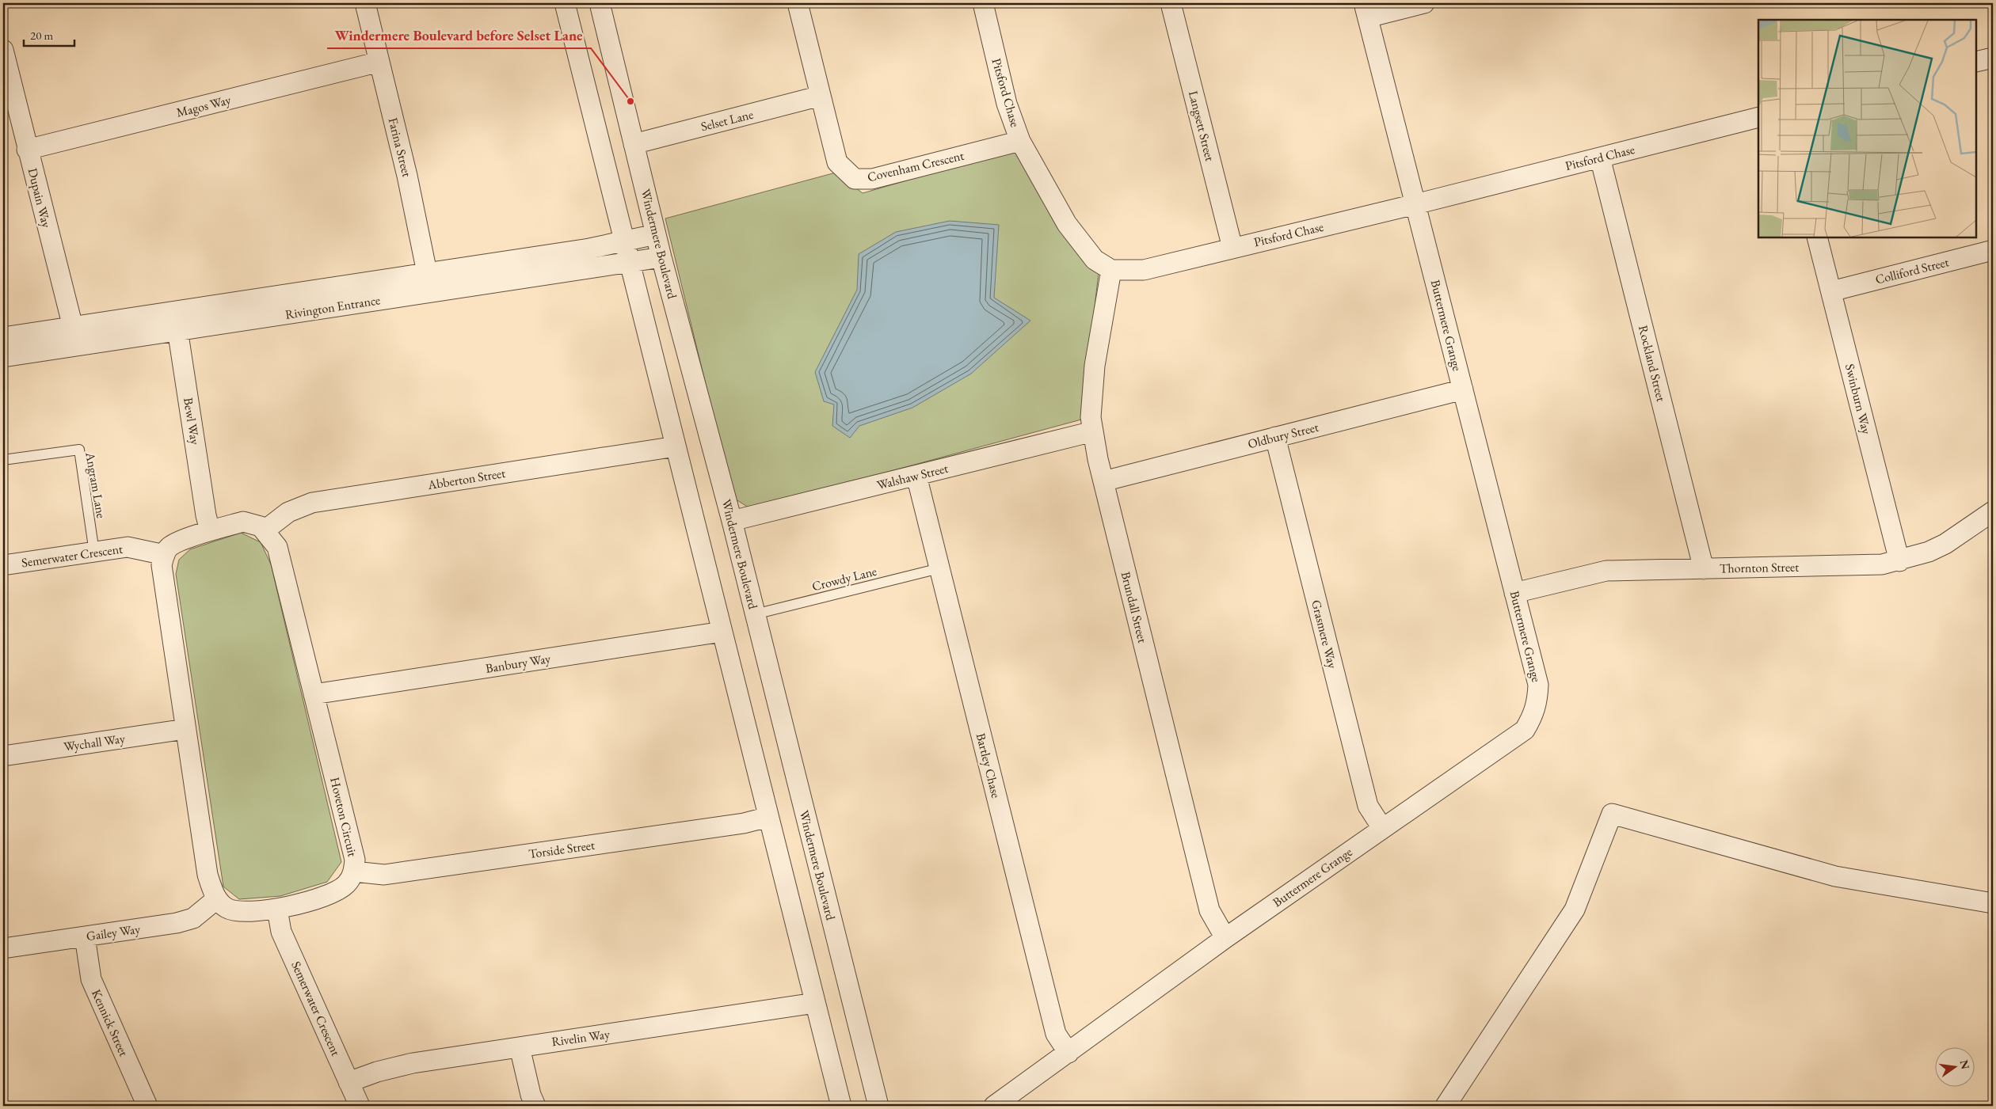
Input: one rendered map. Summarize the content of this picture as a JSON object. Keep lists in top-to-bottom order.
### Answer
{
  "streets": {
    "street": [
      "Pitsford Chase",
      "Magos Way",
      "Selset Lane",
      "Langsett Street",
      "Farina Street",
      "Covenham Crescent",
      "Dupain Way",
      "Windermere Boulevard",
      "Colliford Street",
      "Rivington Entrance",
      "Buttermere Grange",
      "Rockland Street",
      "Swinburn Way",
      "Bewl Way",
      "Oldbury Street",
      "Walshaw Street",
      "Abberton Street",
      "Semerwater Crescent",
      "Thornton Street",
      "Brundall Street",
      "Grasmere Way",
      "Banbury Way",
      "Wychall Way",
      "Bartley Chase",
      "Hoveton Circuit",
      "Torside Street",
      "Gailey Way",
      "Kennick Street",
      "Rivelin Way"
    ],
    "lane": ["Angram Lane", "Crowdy Lane"]
  },
  "crossings": [
    ["Pitsford Chase", "Langsett Street"],
    ["Pitsford Chase", "Covenham Crescent"],
    ["Pitsford Chase", "Buttermere Grange"],
    ["Pitsford Chase", "Rockland Street"],
    ["Pitsford Chase", "Brundall Street"],
    ["Magos Way", "Farina Street"],
    ["Magos Way", "Dupain Way"],
    ["Selset Lane", "Covenham Crescent"],
    ["Selset Lane", "Windermere Boulevard"],
    ["Farina Street", "Rivington Entrance"],
    ["Dupain Way", "Rivington Entrance"],
    ["Windermere Boulevard", "Rivington Entrance"],
    ["Windermere Boulevard", "Walshaw Street"],
    ["Windermere Boulevard", "Crowdy Lane"],
    ["Colliford Street", "Swinburn Way"],
    ["Rivington Entrance", "Bewl Way"],
    ["Buttermere Grange", "Oldbury Street"],
    ["Buttermere Grange", "Thornton Street"],
    ["Buttermere Grange", "Brundall Street"],
    ["Buttermere Grange", "Grasmere Way"],
    ["Buttermere Grange", "Bartley Chase"],
    ["Rockland Street", "Thornton Street"],
    ["Swinburn Way", "Thornton Street"],
    ["Bewl Way", "Hoveton Circuit"],
    ["Oldbury Street", "Brundall Street"],
    ["Oldbury Street", "Grasmere Way"],
    ["Walshaw Street", "Brundall Street"],
    ["Walshaw Street", "Bartley Chase"],
    ["Abberton Street", "Hoveton Circuit"],
    ["Angram Lane", "Semerwater Crescent"],
    ["Semerwater Crescent", "Hoveton Circuit"],
    ["Semerwater Crescent", "Rivelin Way"],
    ["Crowdy Lane", "Bartley Chase"],
    ["Banbury Way", "Hoveton Circuit"],
    ["Hoveton Circuit", "Torside Street"],
    ["Hoveton Circuit", "Gailey Way"],
    ["Gailey Way", "Kennick Street"]
  ],
  "places": ["Windermere Boulevard before Selset Lane"],
  "scale_bar": "20 m",
  "north": "right"
}
